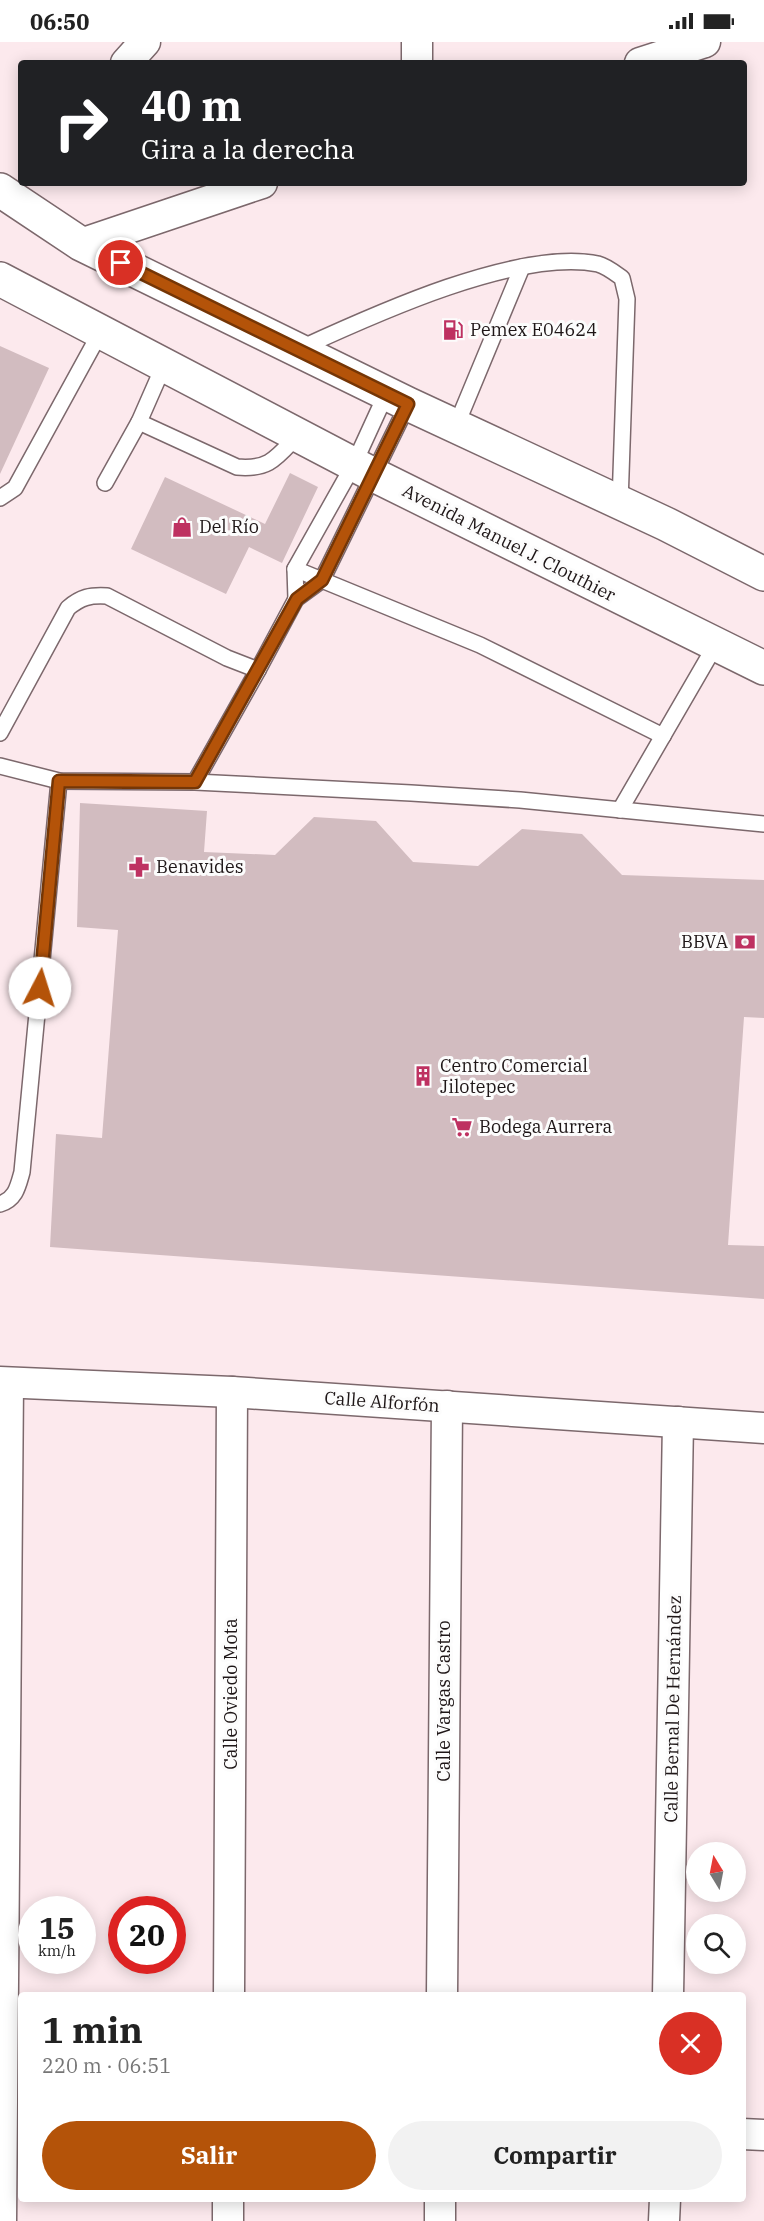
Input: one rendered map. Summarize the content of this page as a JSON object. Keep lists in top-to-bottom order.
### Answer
{
  "streets": {
    "main road": ["Avenida Manuel J. Clouthier"],
    "street": [
      "Calle Alforfón",
      "Calle Oviedo Mota",
      "Calle Vargas Castro",
      "Calle Bernal De Hernández"
    ]
  },
  "crossings": [
    ["Calle Alforfón", "Calle Oviedo Mota"],
    ["Calle Alforfón", "Calle Vargas Castro"],
    ["Calle Alforfón", "Calle Bernal De Hernández"]
  ],
  "places": {
    "fuel station": ["Pemex E04624"],
    "shop": ["Del Río"],
    "pharmacy": ["Benavides"],
    "bank": ["BBVA"],
    "building": ["Centro Comercial Jilotepec"],
    "supermarket": ["Bodega Aurrera"]
  },
  "north": "top",
  "page": {
    "status": "06:50",
    "turn": ["40 m", "Gira a la derecha"],
    "speed": "15 km/h",
    "limit": "20",
    "heading": ["1 min", "220 m · 06:51"],
    "buttons": ["Salir", "Compartir"]
  }
}
